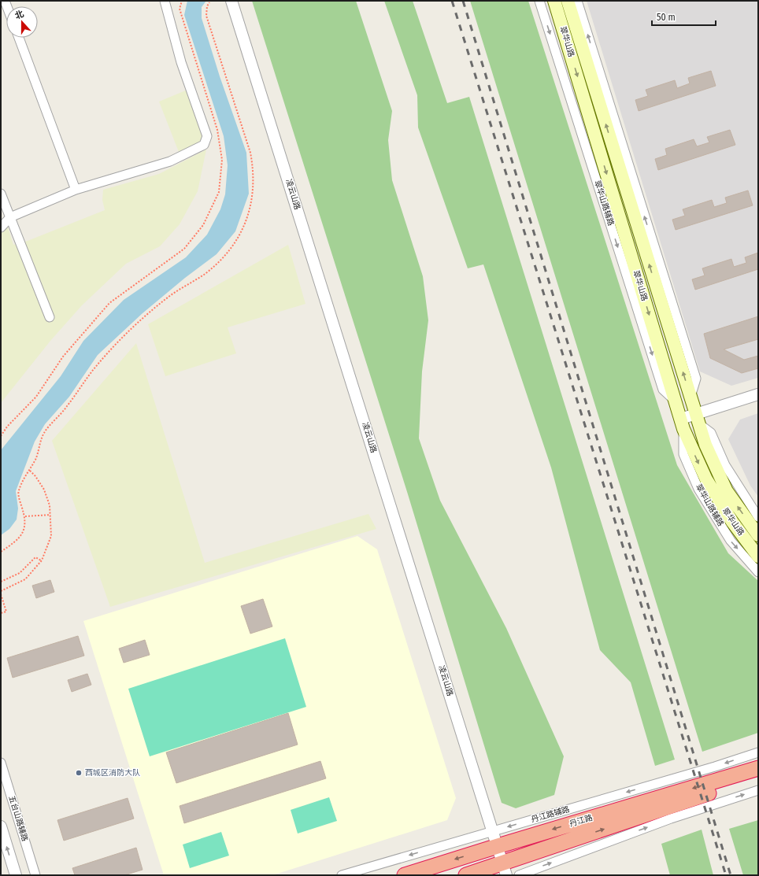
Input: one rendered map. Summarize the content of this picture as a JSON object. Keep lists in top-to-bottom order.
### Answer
{
  "streets": {
    "highway": ["丹江路"],
    "main road": ["翠华山路"],
    "street": [
      "凌云山路",
      "翠华山路辅路",
      "丹江路辅路",
      "五台山路辅路"
    ]
  },
  "crossings": [
    ["翠华山路", "翠华山路辅路"],
    ["凌云山路", "丹江路辅路"],
    ["凌云山路", "丹江路"]
  ],
  "places": ["西城区消防大队"],
  "scale_bar": "50 m",
  "north": "top"
}
